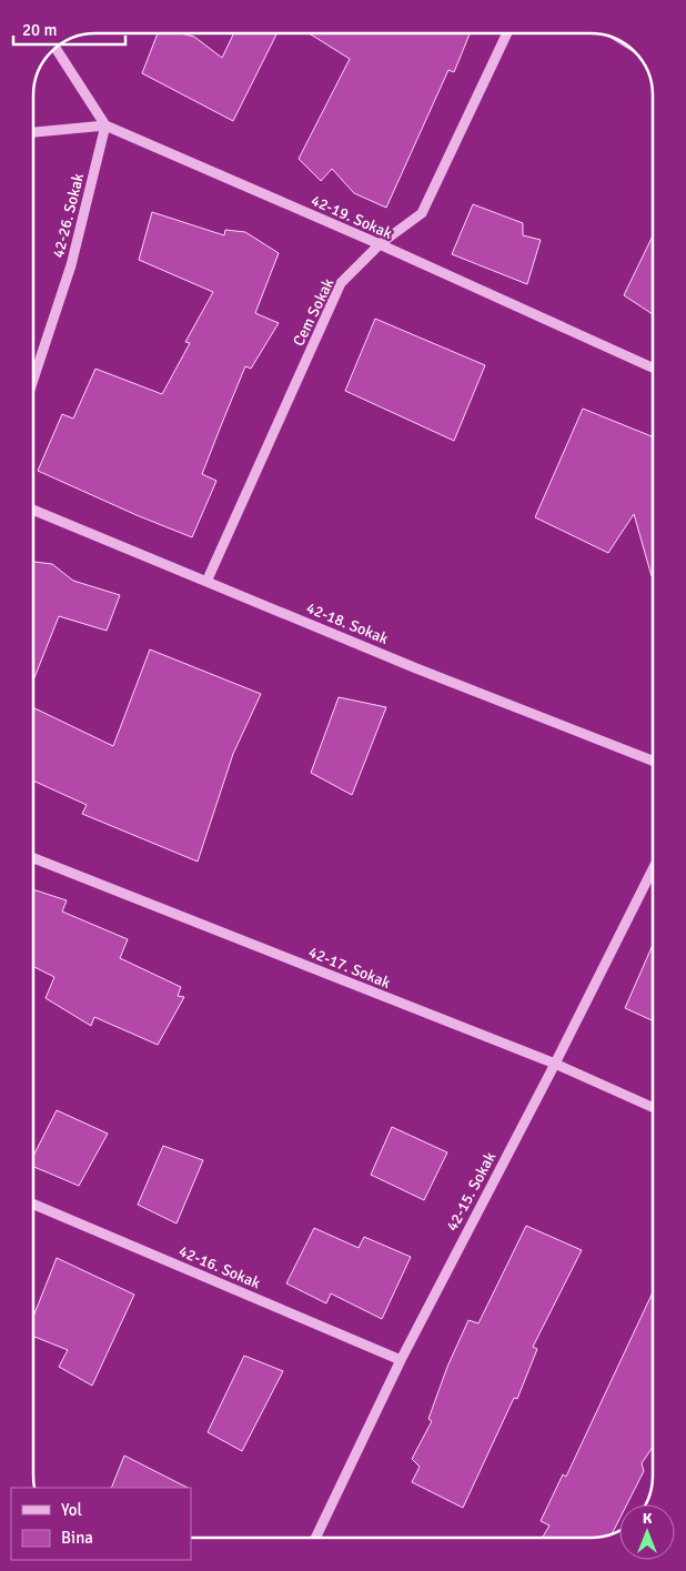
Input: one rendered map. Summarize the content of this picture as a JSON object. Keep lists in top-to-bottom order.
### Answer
{
  "streets": {
    "street": [
      "42-26. Sokak",
      "42-19. Sokak",
      "Cem Sokak",
      "42-18. Sokak",
      "42-17. Sokak",
      "42-15. Sokak",
      "42-16. Sokak"
    ]
  },
  "crossings": [
    ["42-26. Sokak", "42-19. Sokak"],
    ["42-19. Sokak", "Cem Sokak"],
    ["Cem Sokak", "42-18. Sokak"],
    ["42-17. Sokak", "42-15. Sokak"],
    ["42-15. Sokak", "42-16. Sokak"]
  ],
  "legend": ["Yol", "Bina"],
  "scale_bar": "20 m",
  "north": "top"
}
